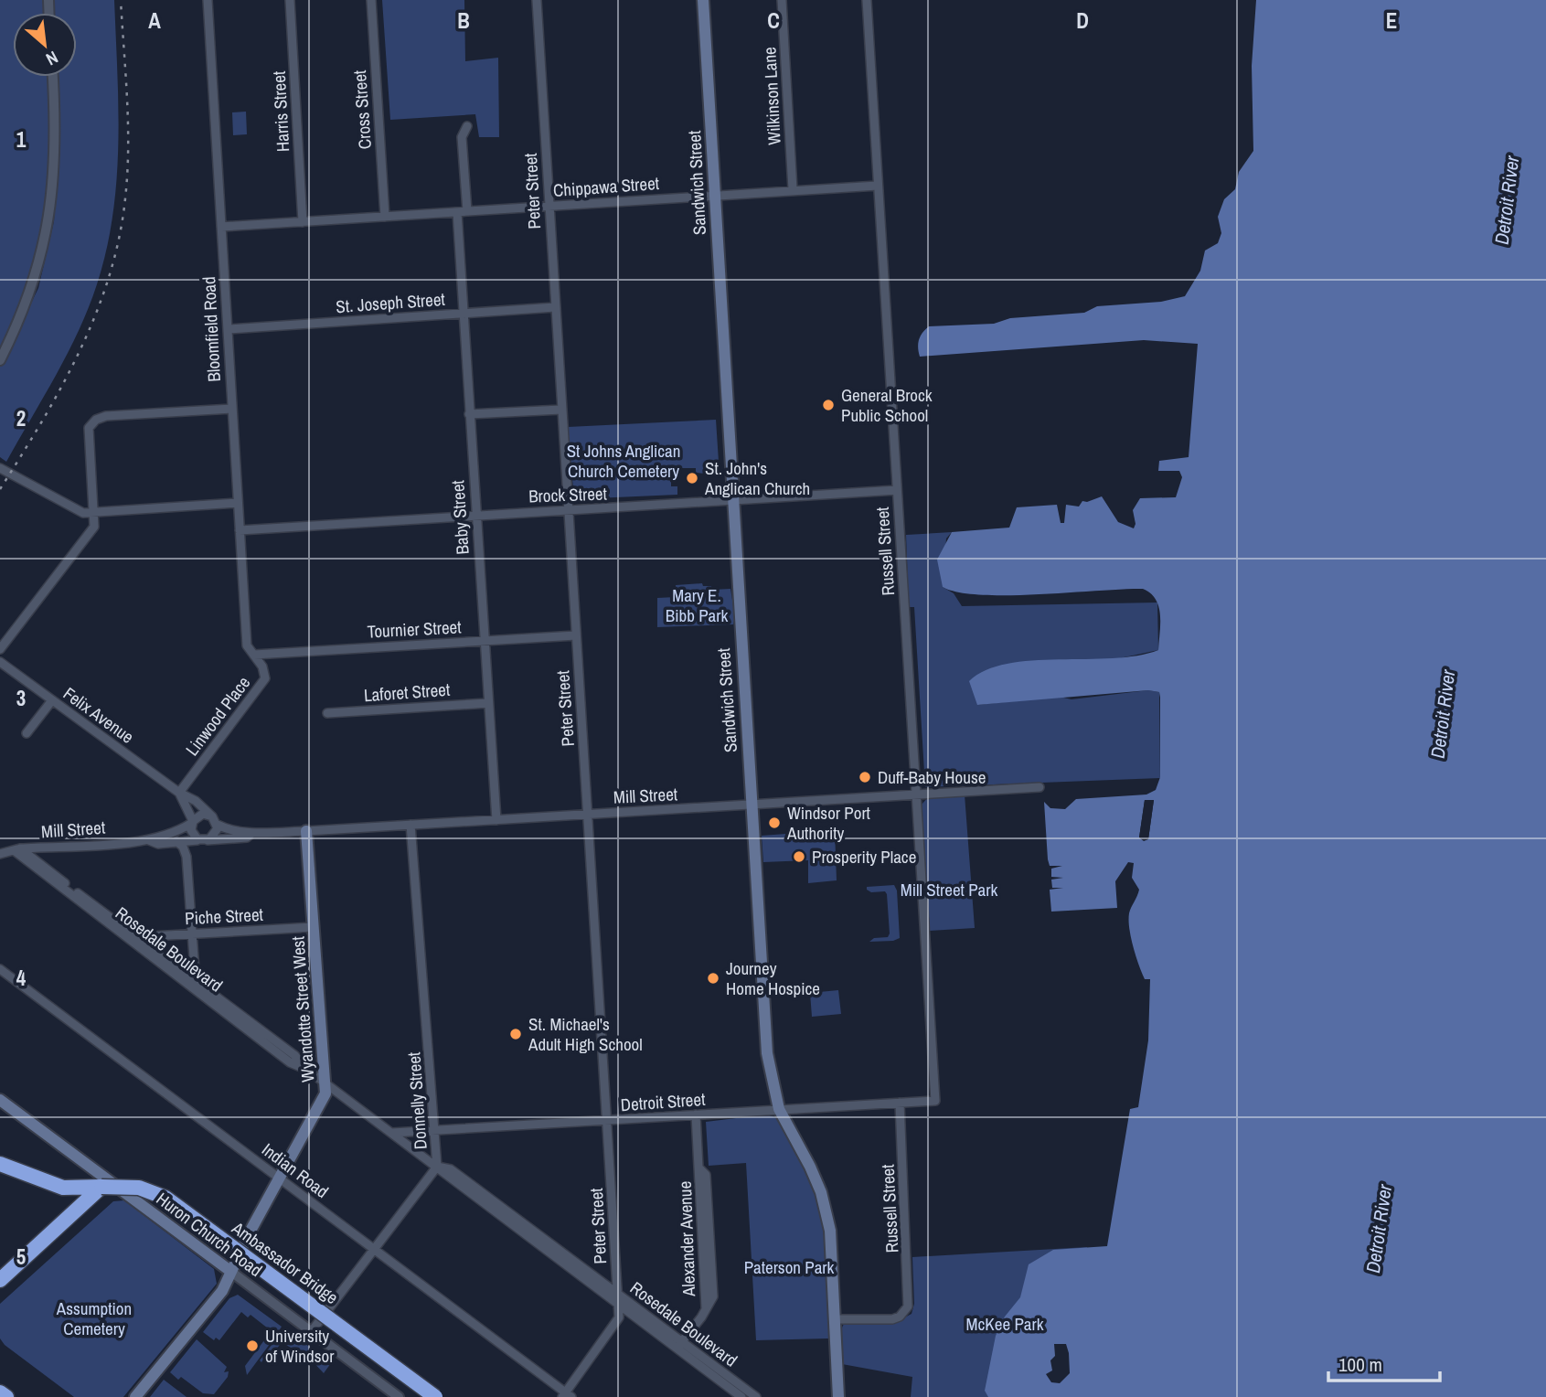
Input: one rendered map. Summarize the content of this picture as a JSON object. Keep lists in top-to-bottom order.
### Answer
{
  "streets": {
    "highway": ["Ambassador Bridge"],
    "main road": ["Sandwich Street", "Wyandotte Street West", "Huron Church Road"],
    "street": [
      "Wilkinson Lane",
      "Cross Street",
      "Harris Street",
      "Chippawa Street",
      "Peter Street",
      "St. Joseph Street",
      "Bloomfield Road",
      "Brock Street",
      "Baby Street",
      "Russell Street",
      "Tournier Street",
      "Laforet Street",
      "Felix Avenue",
      "Linwood Place",
      "Mill Street",
      "Piche Street",
      "Rosedale Boulevard",
      "Donnelly Street",
      "Detroit Street",
      "Indian Road",
      "Alexander Avenue"
    ]
  },
  "crossings": [
    ["Wilkinson Lane", "Chippawa Street"],
    ["Cross Street", "Chippawa Street"],
    ["Harris Street", "Chippawa Street"],
    ["Sandwich Street", "Chippawa Street"],
    ["Sandwich Street", "Brock Street"],
    ["Sandwich Street", "Russell Street"],
    ["Sandwich Street", "Mill Street"],
    ["Sandwich Street", "Detroit Street"],
    ["Chippawa Street", "Peter Street"],
    ["Chippawa Street", "Bloomfield Road"],
    ["Chippawa Street", "Baby Street"],
    ["Chippawa Street", "Russell Street"],
    ["Peter Street", "St. Joseph Street"],
    ["Peter Street", "Brock Street"],
    ["Peter Street", "Tournier Street"],
    ["Peter Street", "Mill Street"],
    ["Peter Street", "Rosedale Boulevard"],
    ["Peter Street", "Detroit Street"],
    ["Peter Street", "Indian Road"],
    ["St. Joseph Street", "Bloomfield Road"],
    ["St. Joseph Street", "Baby Street"],
    ["Bloomfield Road", "Brock Street"],
    ["Bloomfield Road", "Tournier Street"],
    ["Bloomfield Road", "Linwood Place"],
    ["Brock Street", "Baby Street"],
    ["Brock Street", "Russell Street"],
    ["Baby Street", "Tournier Street"],
    ["Baby Street", "Laforet Street"],
    ["Baby Street", "Mill Street"],
    ["Russell Street", "Mill Street"],
    ["Russell Street", "Detroit Street"],
    ["Tournier Street", "Linwood Place"],
    ["Felix Avenue", "Linwood Place"],
    ["Felix Avenue", "Mill Street"],
    ["Mill Street", "Rosedale Boulevard"],
    ["Mill Street", "Wyandotte Street West"],
    ["Mill Street", "Donnelly Street"],
    ["Piche Street", "Rosedale Boulevard"],
    ["Piche Street", "Wyandotte Street West"],
    ["Rosedale Boulevard", "Wyandotte Street West"],
    ["Rosedale Boulevard", "Donnelly Street"],
    ["Rosedale Boulevard", "Detroit Street"],
    ["Rosedale Boulevard", "Alexander Avenue"],
    ["Wyandotte Street West", "Indian Road"],
    ["Wyandotte Street West", "Huron Church Road"],
    ["Donnelly Street", "Detroit Street"],
    ["Donnelly Street", "Indian Road"],
    ["Donnelly Street", "Huron Church Road"],
    ["Detroit Street", "Alexander Avenue"]
  ],
  "water": ["Detroit River"],
  "parks": [
    "St Johns Anglican Church Cemetery",
    "Mary E. Bibb Park",
    "Mill Street Park",
    "Paterson Park",
    "Assumption Cemetery",
    "McKee Park"
  ],
  "places": [
    "General Brock Public School",
    "St. John's Anglican Church",
    "Duff-Baby House",
    "Windsor Port Authority",
    "Prosperity Place",
    "Journey Home Hospice",
    "St. Michael's Adult High School",
    "University of Windsor"
  ],
  "scale_bar": "100 m",
  "north": "bottom right",
  "grid": {
    "columns": [
      "A",
      "B",
      "C",
      "D",
      "E"
    ],
    "rows": [
      "1",
      "2",
      "3",
      "4",
      "5"
    ]
  }
}
